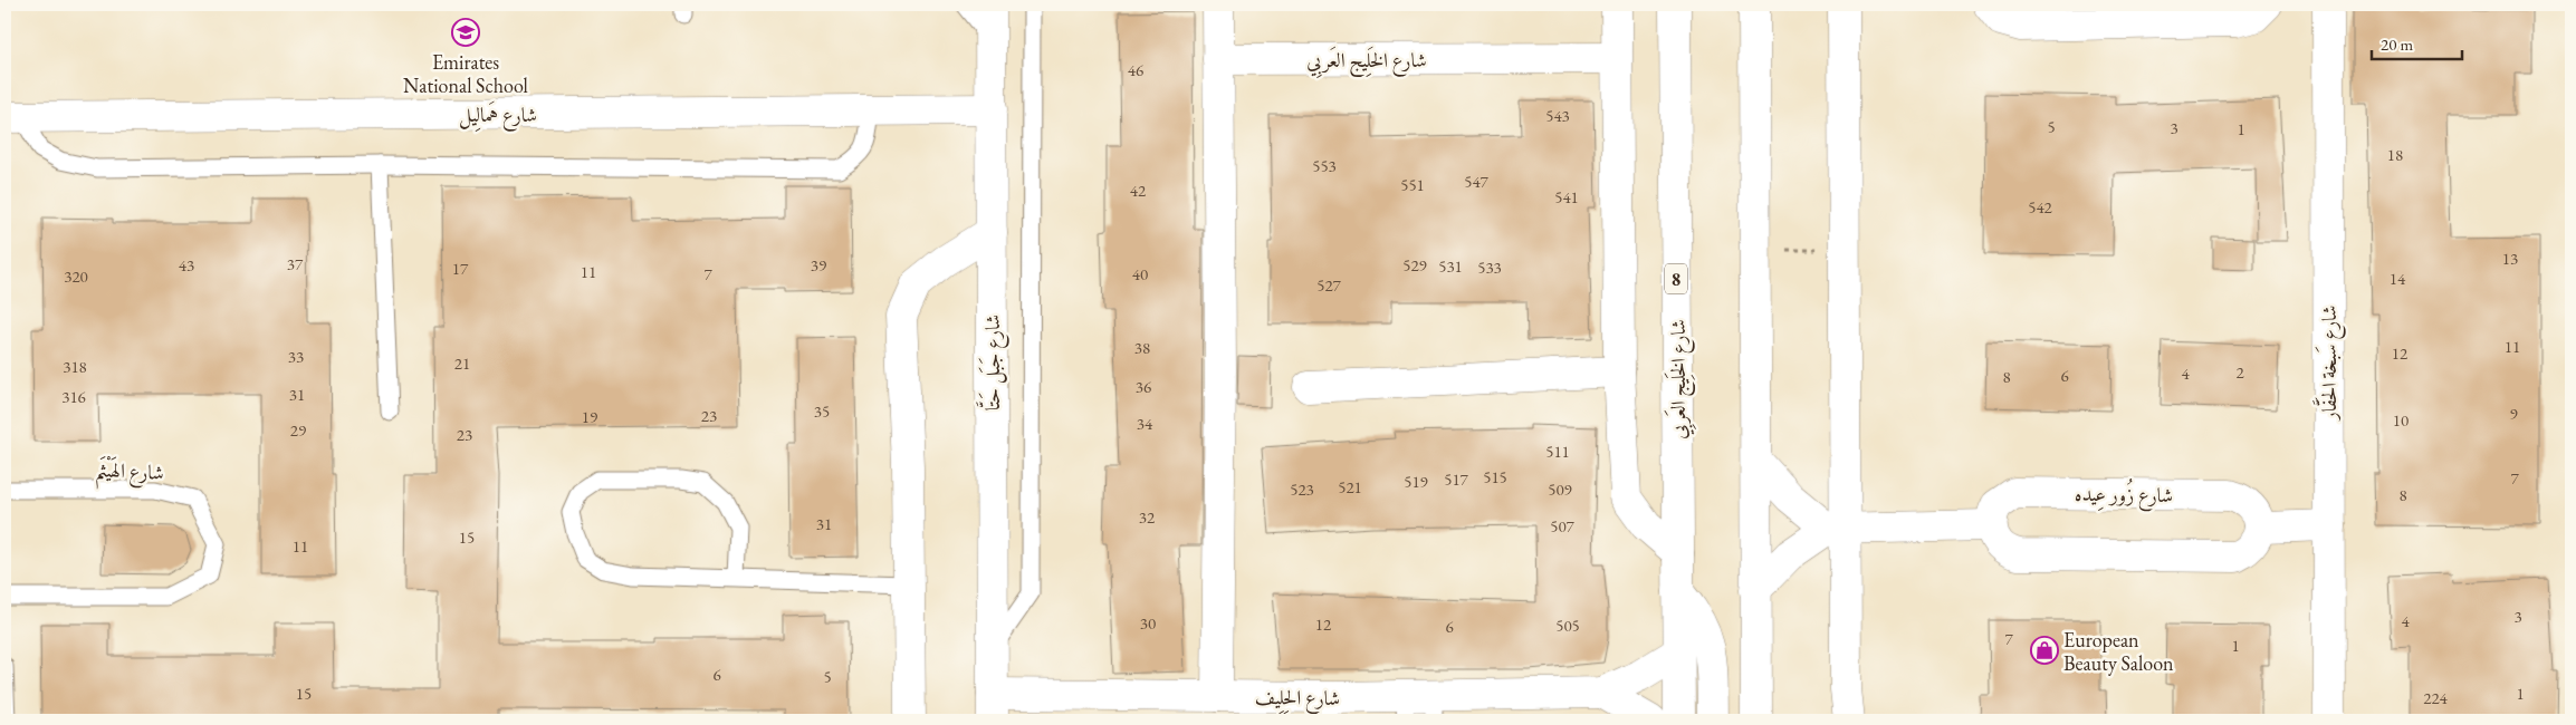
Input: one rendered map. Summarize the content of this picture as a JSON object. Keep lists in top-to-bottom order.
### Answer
{
  "streets": {
    "main road": [
      "شارع الخَلِيج العَربِي",
      "شارع هَمالِيل",
      "8",
      "شارع جَبَل حَتَّا",
      "شارع سَبخة الحَفَّار",
      "شارع زُور عِيده",
      "شارع الحِلِيف"
    ],
    "lane": ["شارع الهَيْثَم"]
  },
  "crossings": [
    ["شارع الخَلِيج العَربِي", "شارع الحِلِيف"],
    ["شارع هَمالِيل", "شارع جَبَل حَتَّا"],
    ["شارع جَبَل حَتَّا", "شارع الحِلِيف"]
  ],
  "places": {
    "school or university": ["Emirates National School"],
    "shop": ["European Beauty Saloon"]
  },
  "house_numbers": [
    "46",
    "543",
    "5",
    "3",
    "1",
    "18",
    "553",
    "547",
    "551",
    "42",
    "541",
    "542",
    "13",
    "37",
    "43",
    "39",
    "529",
    "531",
    "533",
    "17",
    "11",
    "7",
    "40",
    "320",
    "14",
    "527",
    "11",
    "38",
    "12",
    "33",
    "21",
    "318",
    "2",
    "4",
    "6",
    "8",
    "36",
    "31",
    "316",
    "35",
    "9",
    "23",
    "19",
    "10",
    "34",
    "29",
    "23",
    "511",
    "515",
    "7",
    "517",
    "519",
    "521",
    "523",
    "509",
    "8",
    "32",
    "31",
    "507",
    "15",
    "11",
    "3",
    "4",
    "30",
    "12",
    "505",
    "6",
    "7",
    "1",
    "6",
    "5",
    "15",
    "1",
    "224"
  ],
  "scale_bar": "20 m"
}
